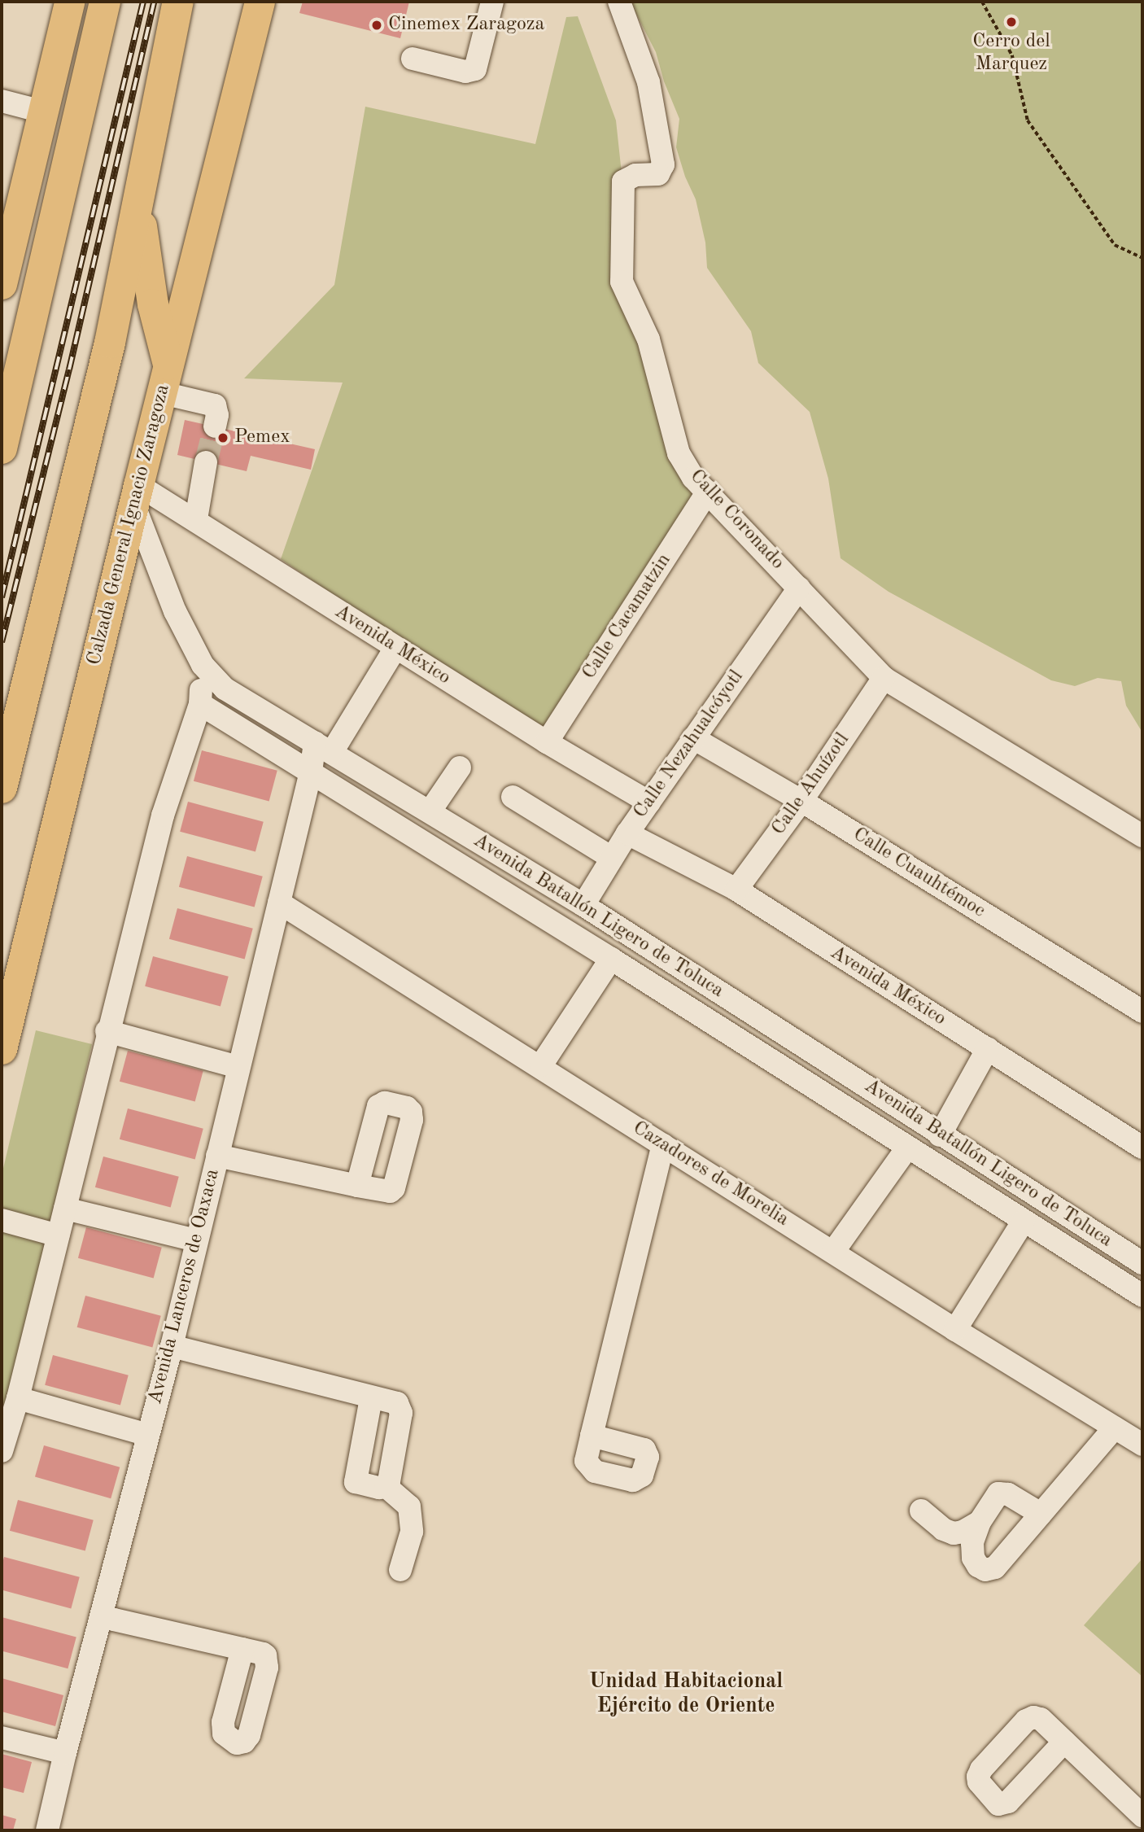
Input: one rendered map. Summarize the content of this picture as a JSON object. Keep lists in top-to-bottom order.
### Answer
{
  "streets": {
    "main road": ["Calzada General Ignacio Zaragoza"],
    "street": [
      "Calle Coronado",
      "Calle Cacamatzin",
      "Avenida México",
      "Calle Nezahualcóyotl",
      "Calle Ahuízotl",
      "Calle Cuauhtémoc",
      "Avenida Batallón Ligero de Toluca",
      "Cazadores de Morelia",
      "Avenida Lanceros de Oaxaca"
    ]
  },
  "crossings": [
    ["Calle Coronado", "Calle Cacamatzin"],
    ["Calle Coronado", "Calle Nezahualcóyotl"],
    ["Calle Coronado", "Calle Ahuízotl"],
    ["Calzada General Ignacio Zaragoza", "Avenida México"],
    ["Calzada General Ignacio Zaragoza", "Avenida Batallón Ligero de Toluca"],
    ["Calle Cacamatzin", "Avenida México"],
    ["Avenida México", "Calle Nezahualcóyotl"],
    ["Avenida México", "Calle Ahuízotl"],
    ["Avenida México", "Avenida Batallón Ligero de Toluca"],
    ["Calle Nezahualcóyotl", "Calle Cuauhtémoc"],
    ["Calle Nezahualcóyotl", "Avenida Batallón Ligero de Toluca"],
    ["Calle Ahuízotl", "Calle Cuauhtémoc"],
    ["Avenida Batallón Ligero de Toluca", "Avenida Lanceros de Oaxaca"],
    ["Cazadores de Morelia", "Avenida Lanceros de Oaxaca"]
  ],
  "districts": ["Unidad Habitacional Ejército de Oriente"],
  "places": ["Cerro del Marquez", "Cinemex Zaragoza", "Pemex"]
}
